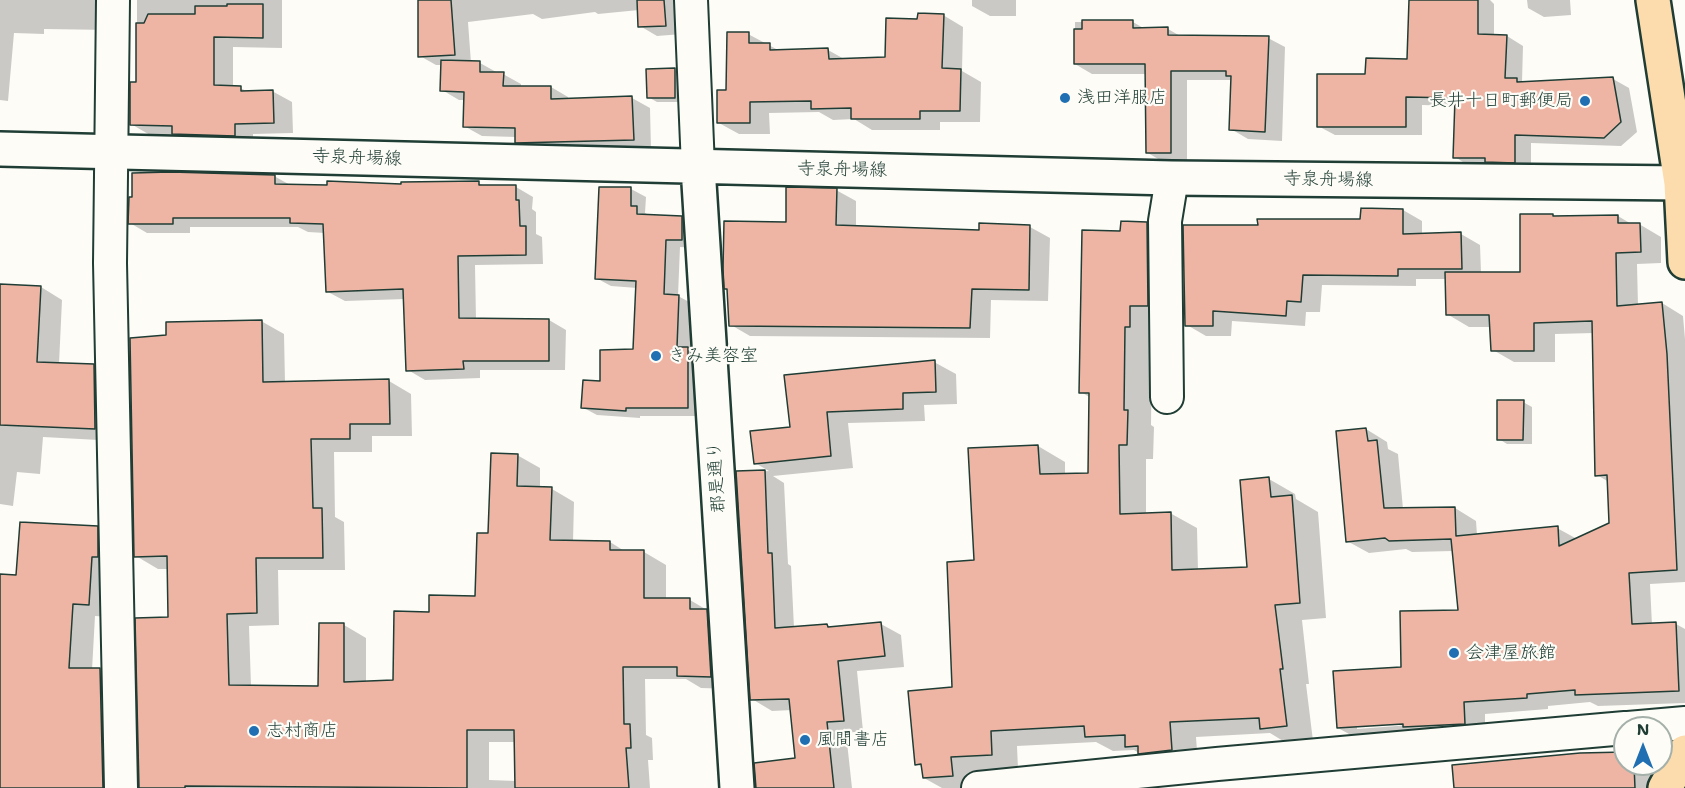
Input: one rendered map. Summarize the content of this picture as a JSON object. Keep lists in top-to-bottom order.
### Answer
{
  "streets": {
    "main road": ["寺泉舟場線", "郡是通り"]
  },
  "crossings": [
    ["寺泉舟場線", "郡是通り"]
  ],
  "places": [
    "浅田洋服店",
    "長井十日町郵便局",
    "きみ美容室",
    "会津屋旅館",
    "志村商店",
    "風間書店"
  ],
  "north": "top"
}
